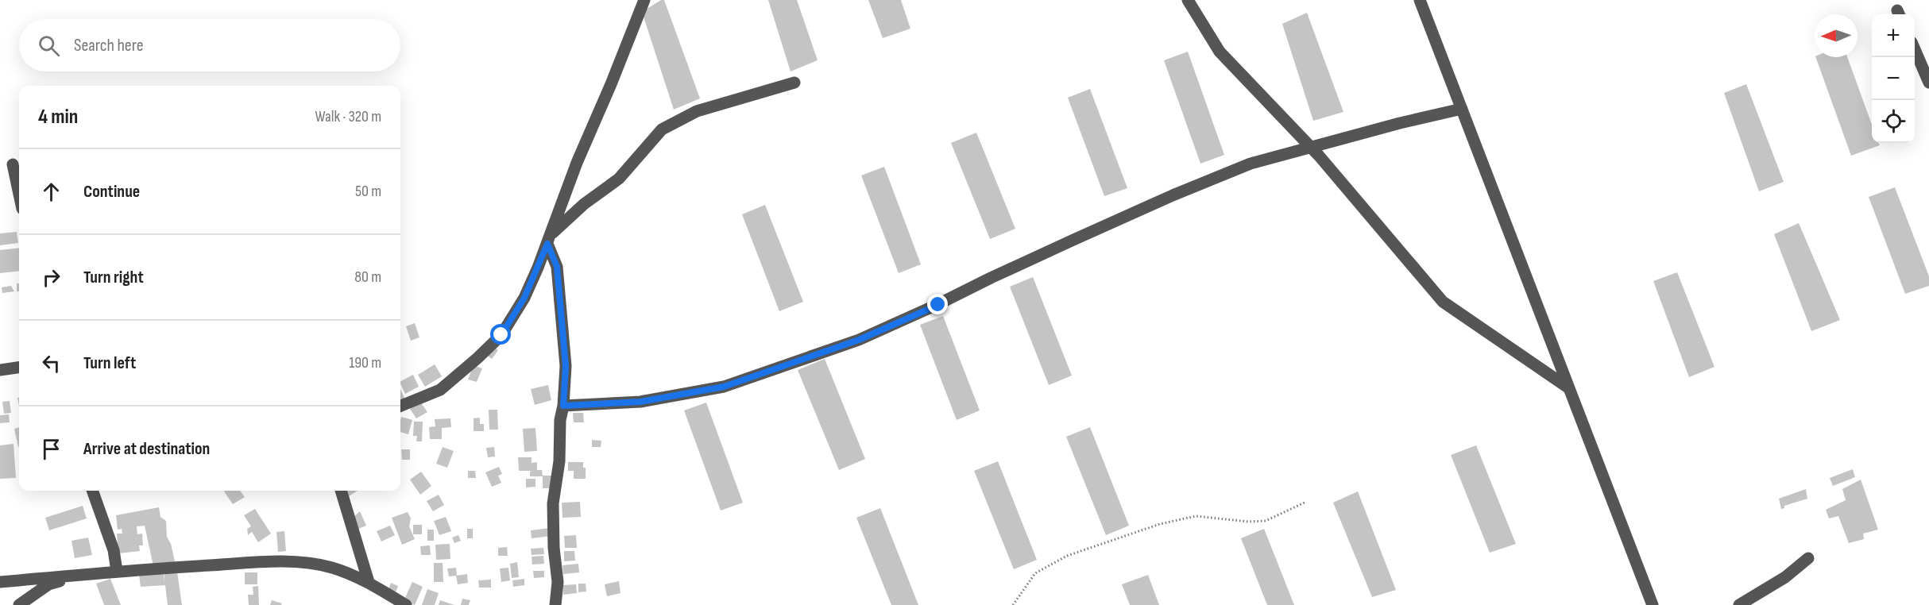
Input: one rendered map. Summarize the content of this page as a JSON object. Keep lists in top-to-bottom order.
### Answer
{
  "north": "left",
  "page": {
    "map_buttons": ["+", "−"],
    "search": "Search here",
    "heading": ["4 min", "Walk · 320 m"],
    "list": [
      ["Continue", "50 m"],
      ["Turn right", "80 m"],
      ["Turn left", "190 m"],
      "Arrive at destination"
    ]
  }
}
